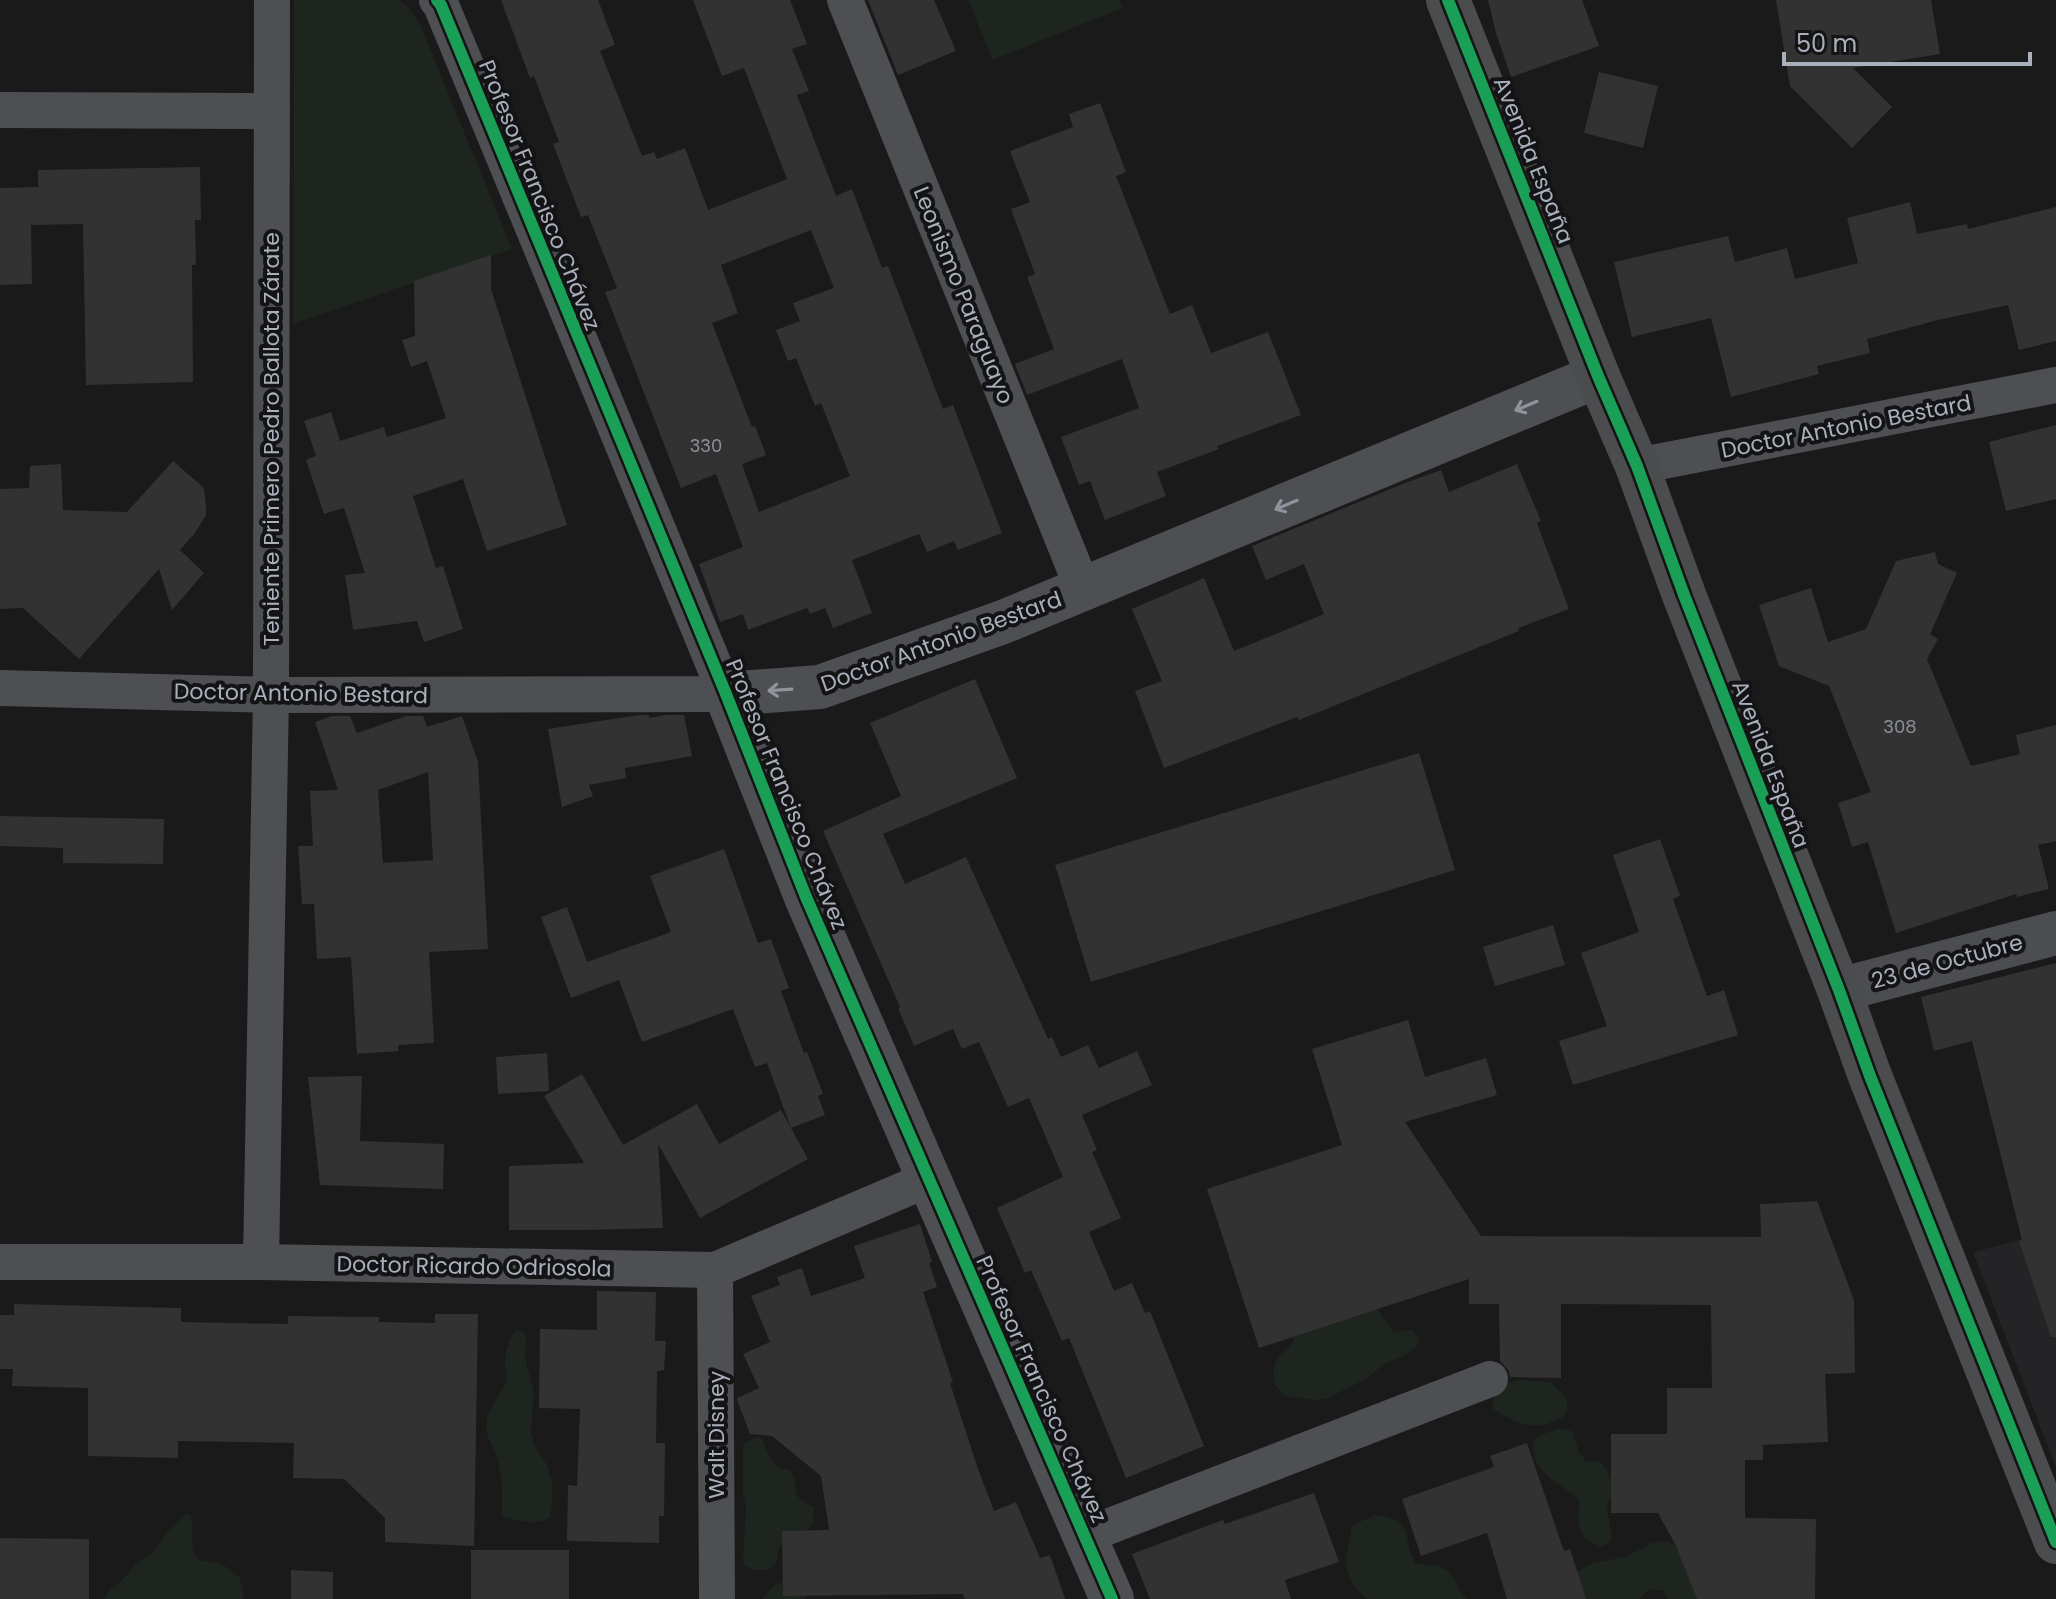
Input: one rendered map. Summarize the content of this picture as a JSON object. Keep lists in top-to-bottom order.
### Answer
{
  "streets": {
    "main road": ["Avenida España", "23 de Octubre"],
    "street": [
      "Profesor Francisco Chávez",
      "Leonismo Paraguayo",
      "Doctor Antonio Bestard",
      "Teniente Primero Pedro Ballota Zárate",
      "Doctor Ricardo Odriosola",
      "Walt Disney"
    ]
  },
  "crossings": [
    ["Avenida España", "Doctor Antonio Bestard"],
    ["Avenida España", "23 de Octubre"],
    ["Profesor Francisco Chávez", "Doctor Antonio Bestard"],
    ["Profesor Francisco Chávez", "Doctor Ricardo Odriosola"],
    ["Leonismo Paraguayo", "Doctor Antonio Bestard"],
    ["Doctor Antonio Bestard", "Teniente Primero Pedro Ballota Zárate"],
    ["Teniente Primero Pedro Ballota Zárate", "Doctor Ricardo Odriosola"],
    ["Doctor Ricardo Odriosola", "Walt Disney"]
  ],
  "one_way": ["Doctor Antonio Bestard"],
  "house_numbers": ["330", "308"],
  "scale_bar": "50 m"
}
